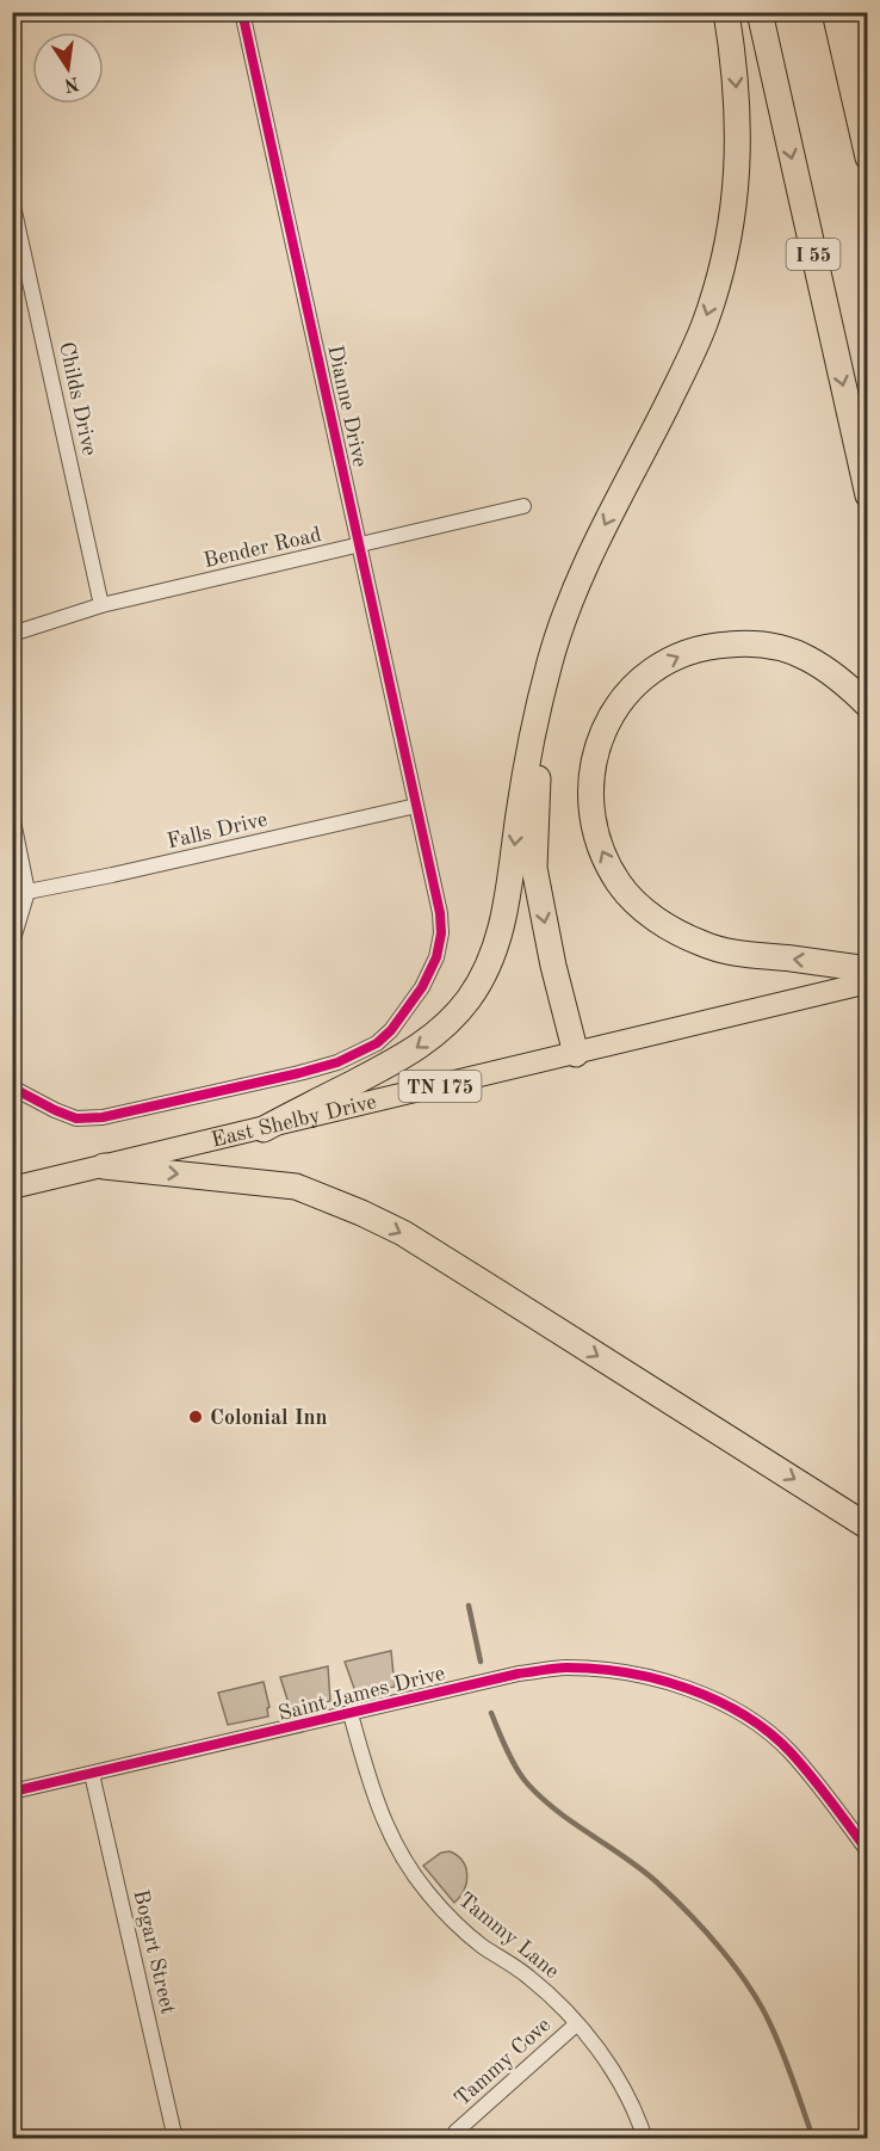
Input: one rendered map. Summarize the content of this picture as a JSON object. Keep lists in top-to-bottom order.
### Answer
{
  "streets": {
    "highway": ["I 55"],
    "main road": ["TN 175", "East Shelby Drive"],
    "street": [
      "Childs Drive",
      "Dianne Drive",
      "Bender Road",
      "Falls Drive",
      "Saint James Drive",
      "Tammy Lane",
      "Bogart Street",
      "Tammy Cove"
    ]
  },
  "crossings": [
    ["Childs Drive", "Bender Road"],
    ["Dianne Drive", "Bender Road"],
    ["Dianne Drive", "Falls Drive"],
    ["Saint James Drive", "Tammy Lane"],
    ["Saint James Drive", "Bogart Street"],
    ["Tammy Lane", "Tammy Cove"]
  ],
  "places": ["Colonial Inn"],
  "north": "bottom"
}
